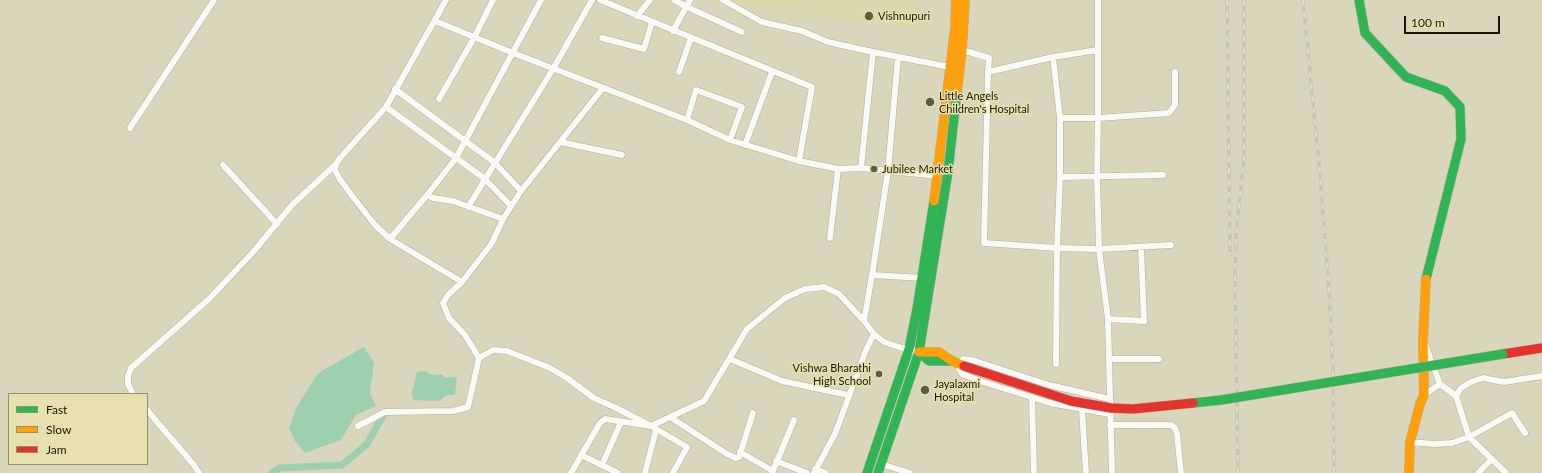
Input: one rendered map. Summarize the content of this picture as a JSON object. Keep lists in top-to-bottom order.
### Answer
{
  "places": [
    "Vishnupuri",
    "Little Angels Children's Hospital",
    "Jubilee Market",
    "Vishwa Bharathi High School",
    "Jayalaxmi Hospital"
  ],
  "legend": ["Fast", "Slow", "Jam"],
  "scale_bar": "100 m"
}
